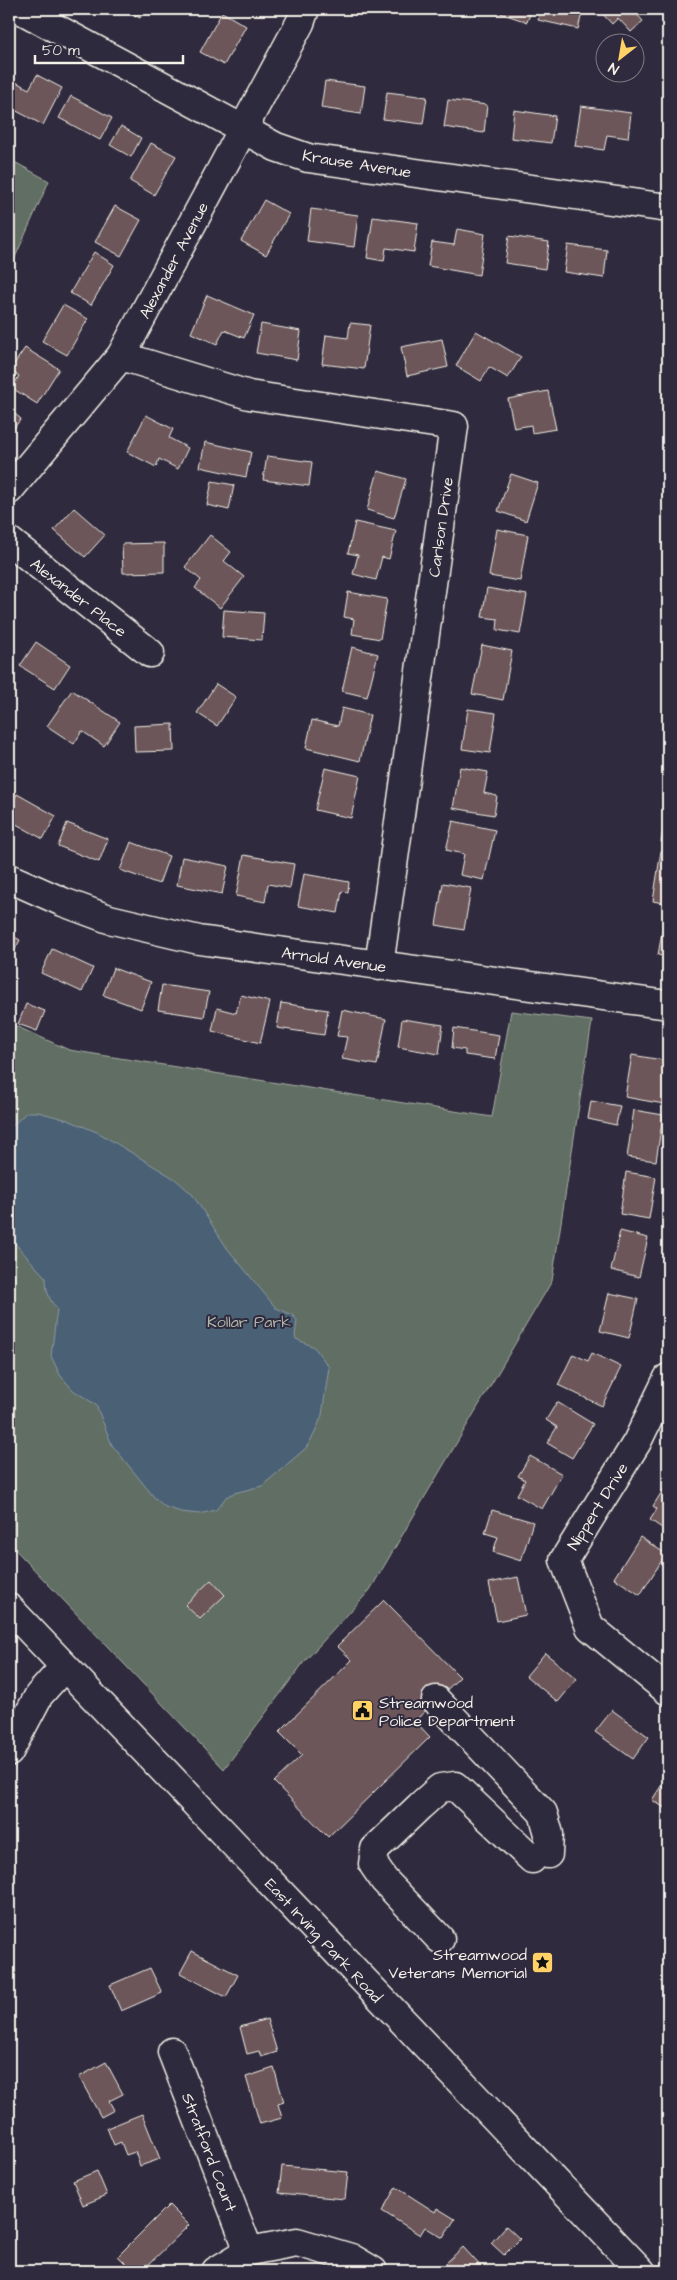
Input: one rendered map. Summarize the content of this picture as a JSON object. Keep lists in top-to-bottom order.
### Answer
{
  "streets": {
    "street": [
      "Krause Avenue",
      "Alexander Avenue",
      "Carlson Drive",
      "Alexander Place",
      "Arnold Avenue",
      "Nippert Drive",
      "East Irving Park Road",
      "Stratford Court"
    ]
  },
  "crossings": [
    ["Krause Avenue", "Alexander Avenue"],
    ["Alexander Avenue", "Carlson Drive"],
    ["Carlson Drive", "Arnold Avenue"]
  ],
  "parks": ["Kollar Park"],
  "places": {
    "public building": ["Streamwood Police Department"],
    "place": ["Streamwood Veterans Memorial"]
  },
  "scale_bar": "50 m",
  "north": "bottom left"
}
